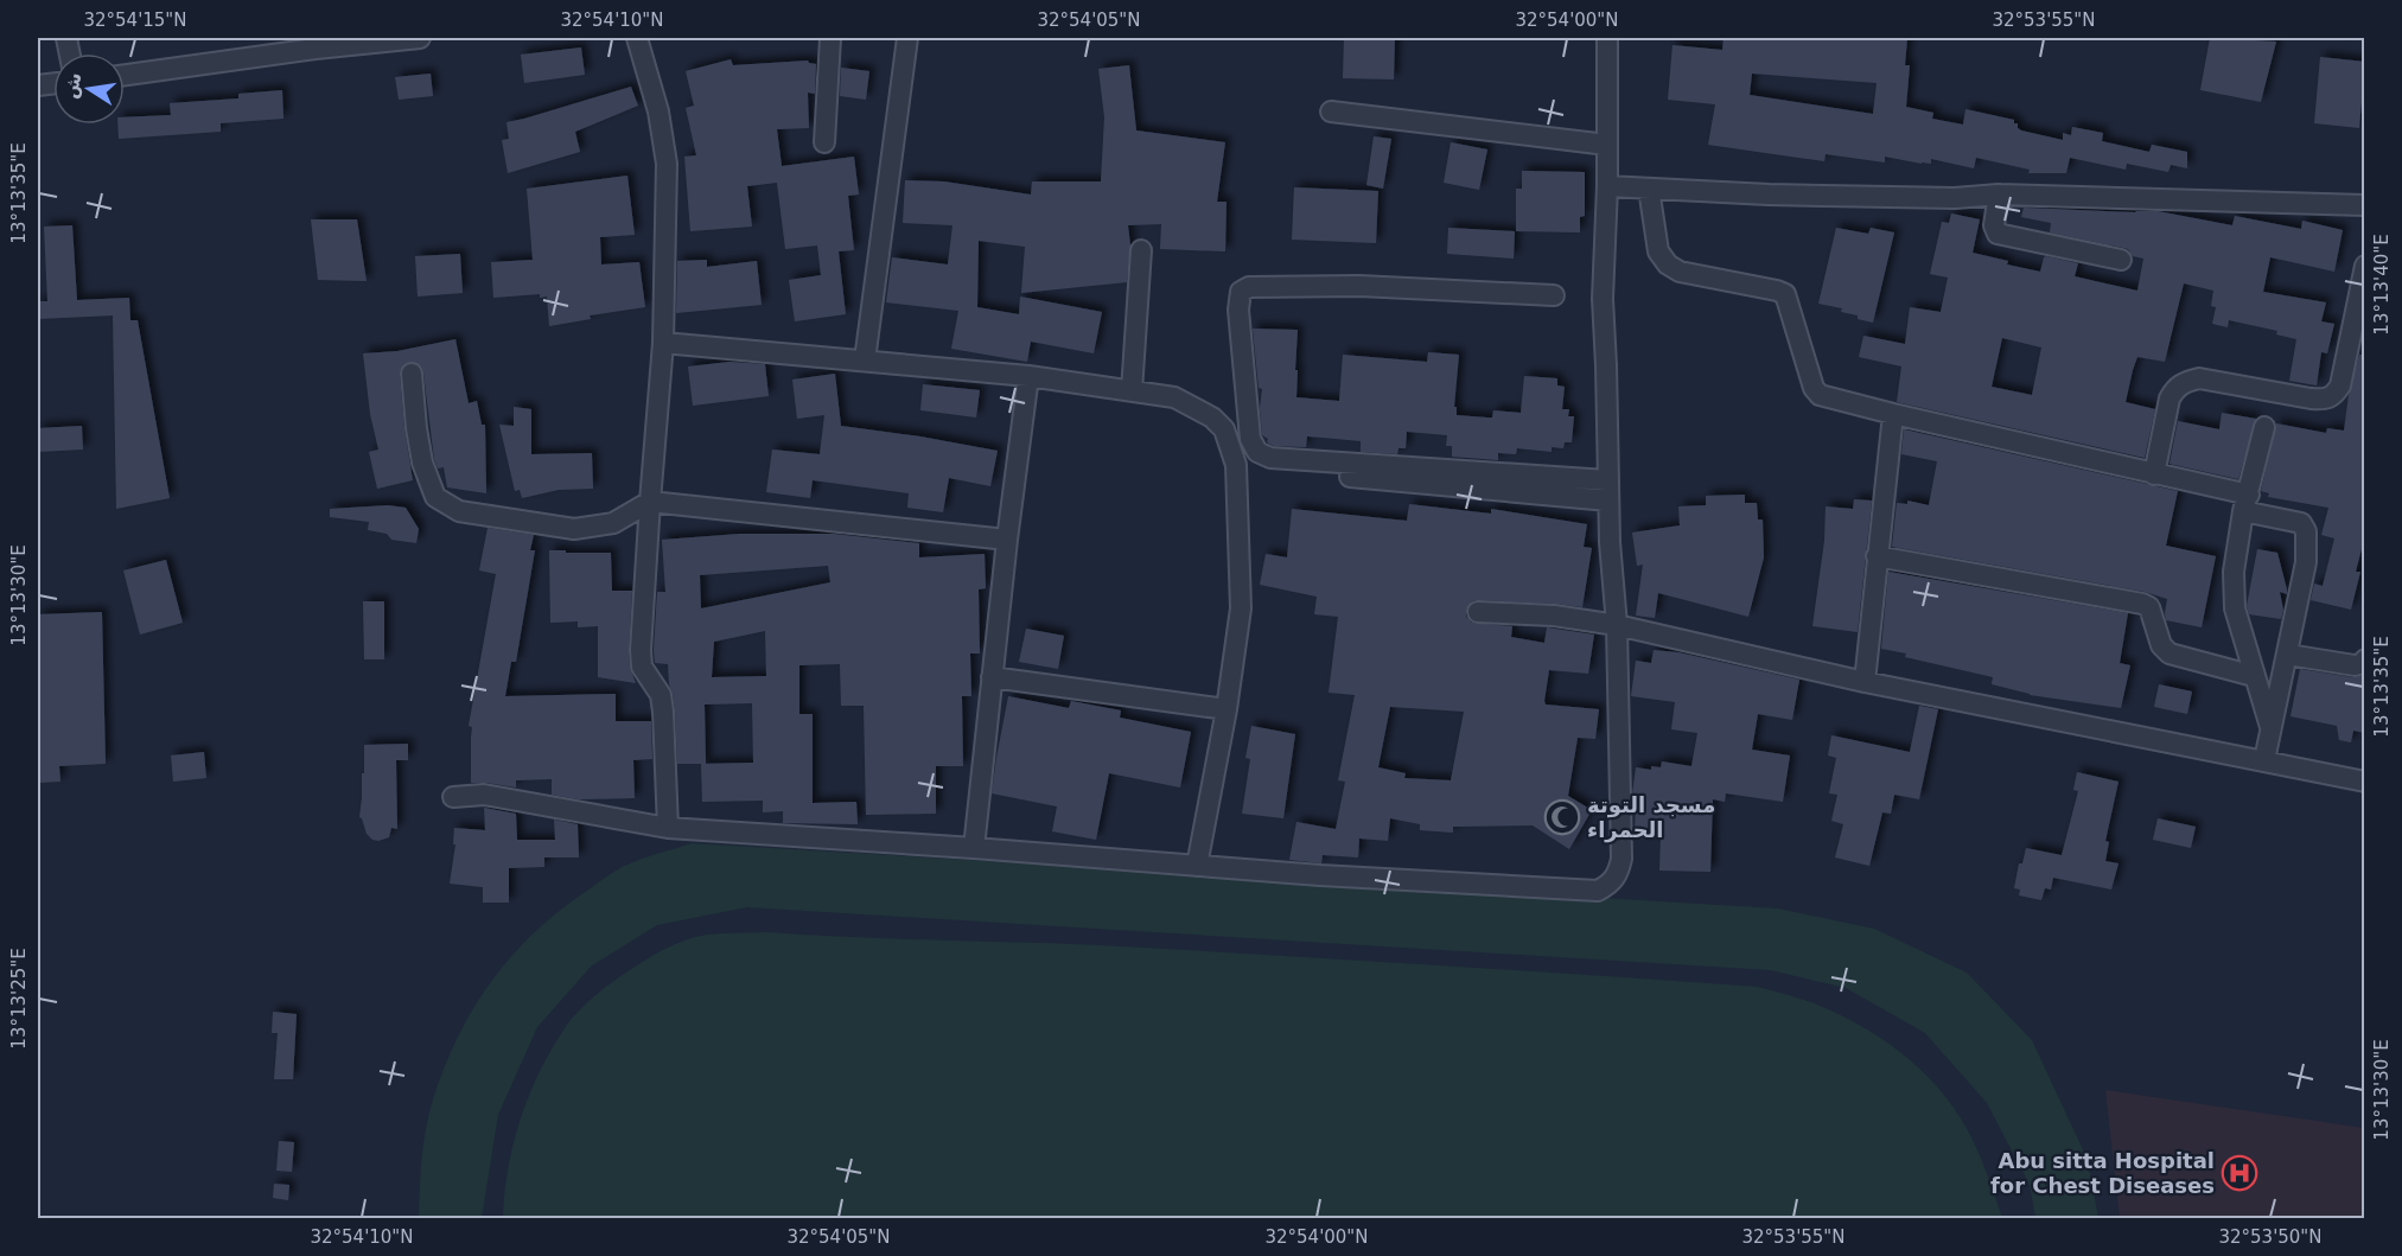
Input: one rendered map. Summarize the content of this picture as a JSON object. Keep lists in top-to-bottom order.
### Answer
{
  "places": {
    "mosque": ["مسجد التوتة الحمراء"],
    "hospital": ["Abu sitta Hospital for Chest Diseases"]
  },
  "north": "left",
  "coordinates": [
    "32°54'15\"N",
    "32°54'10\"N",
    "32°54'05\"N",
    "32°54'00\"N",
    "32°53'55\"N",
    "13°13'35\"E",
    "13°13'40\"E",
    "13°13'30\"E",
    "13°13'25\"E",
    "32°53'50\"N"
  ]
}
